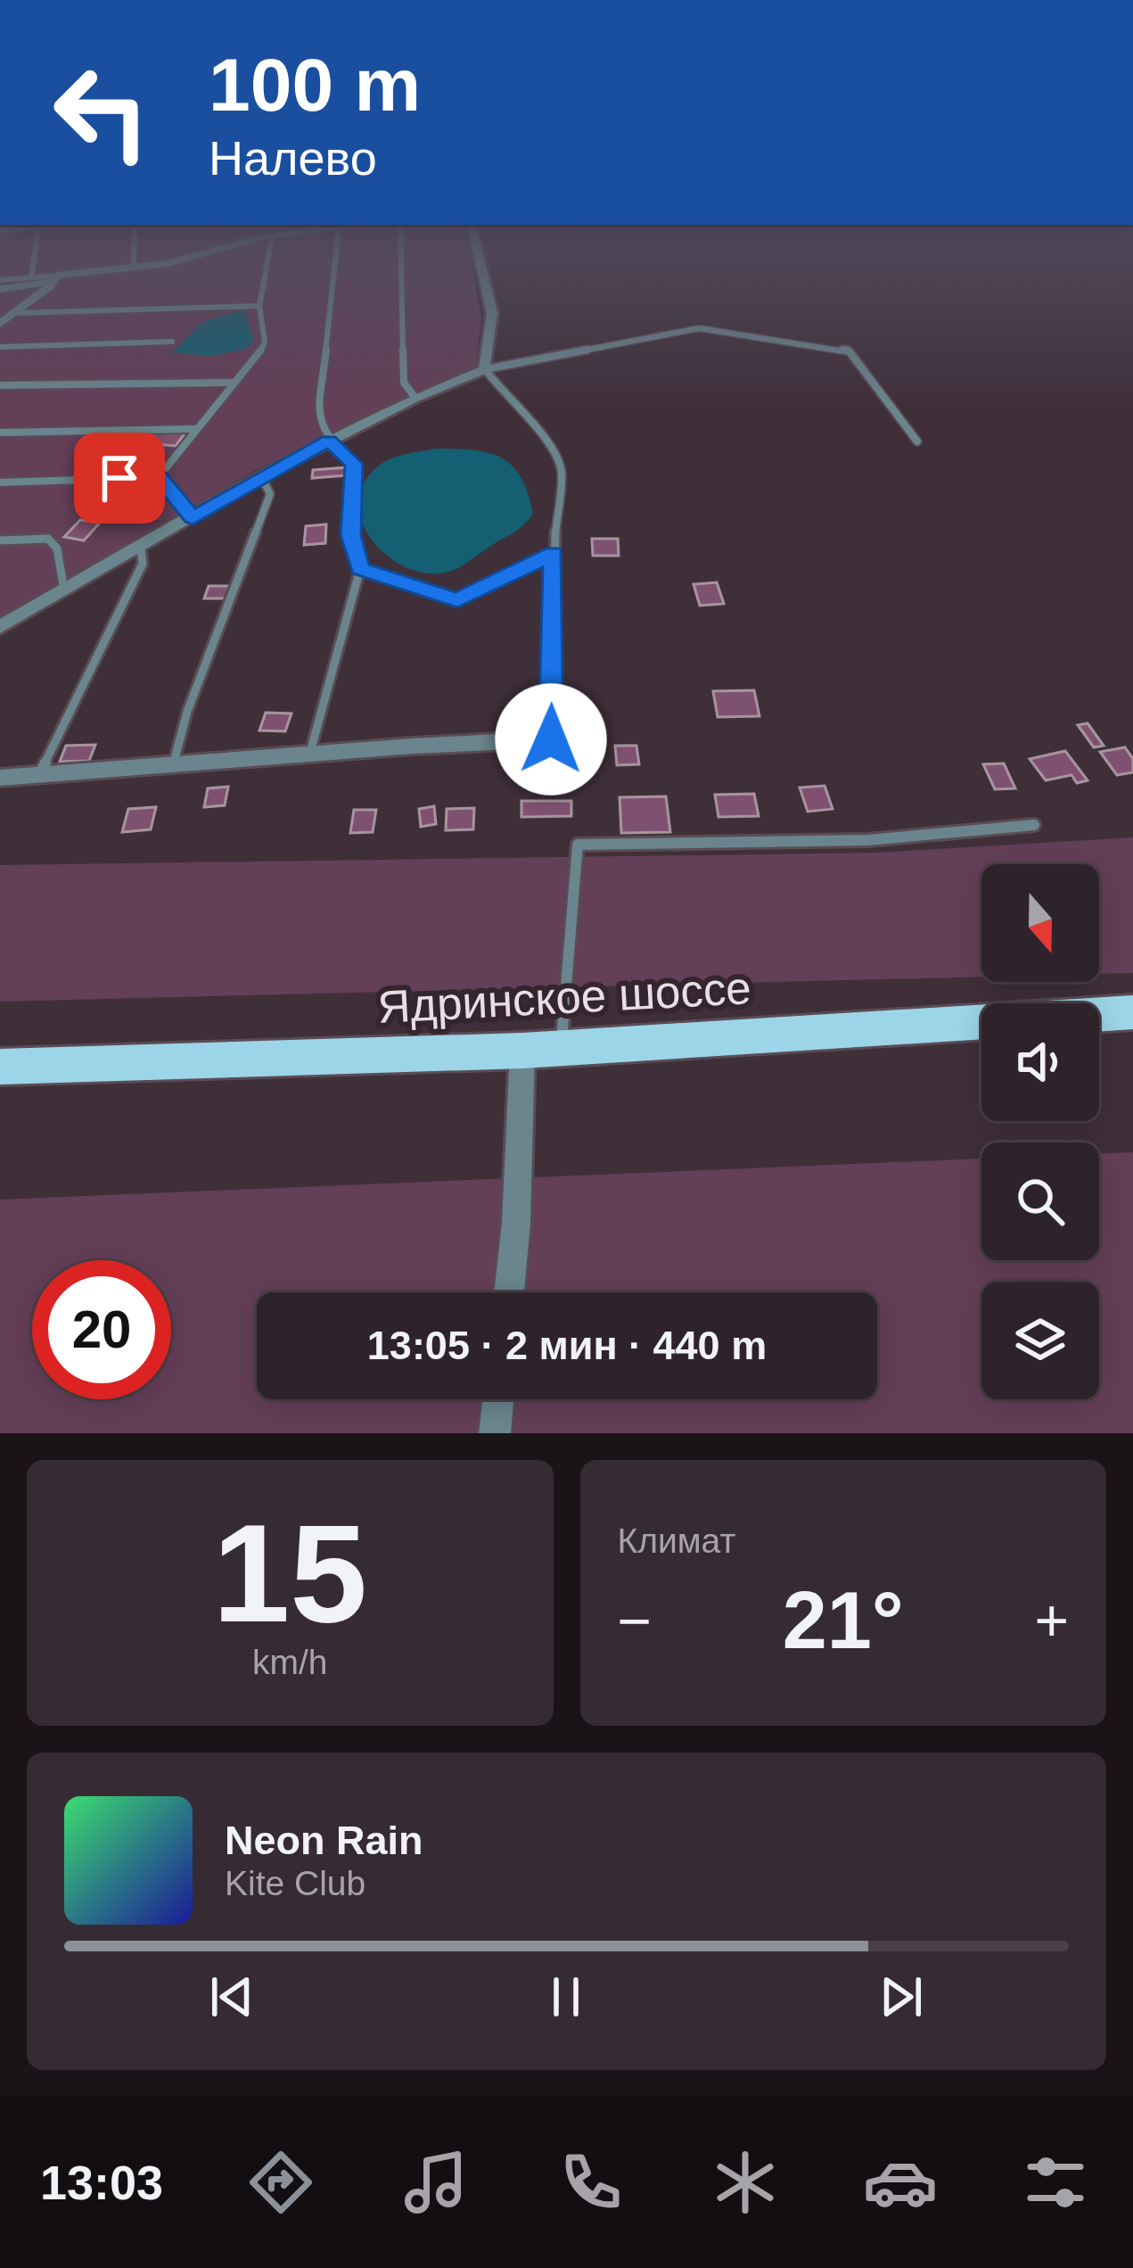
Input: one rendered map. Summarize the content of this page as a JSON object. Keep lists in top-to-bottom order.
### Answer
{
  "streets": {
    "main road": ["Ядринское шоссе"]
  },
  "north": "bottom",
  "page": {
    "turn": ["100 m", "Налево"],
    "limit": "20",
    "trip": "13:05 · 2 мин · 440 m",
    "tile": [
      ["15", "km/h"],
      "Климат"
    ],
    "heat": ["−", "21°", "+"],
    "song": ["Neon Rain", "Kite Club"],
    "tabs": "13:03"
  }
}
